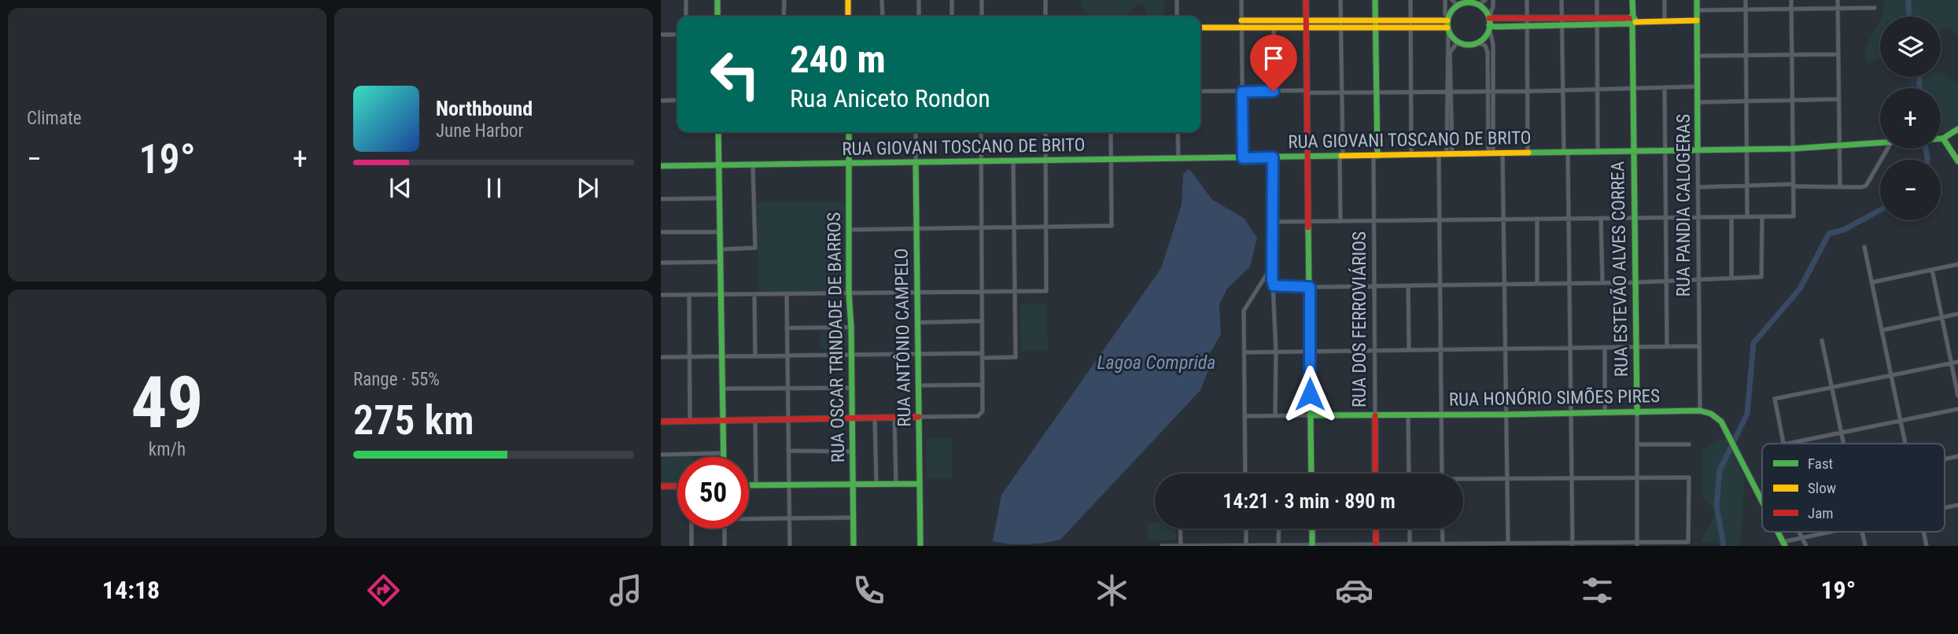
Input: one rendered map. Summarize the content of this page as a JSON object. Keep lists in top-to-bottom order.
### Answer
{
  "streets": {
    "main road": [
      "RUA GIOVANI TOSCANO DE BRITO",
      "RUA PANDIA CALOGERAS",
      "RUA ESTEVÃO ALVES CORREA",
      "RUA DOS FERROVIÁRIOS",
      "RUA OSCAR TRINDADE DE BARROS",
      "RUA ANTÔNIO CAMPELO",
      "RUA HONÓRIO SIMÕES PIRES"
    ]
  },
  "crossings": [
    ["RUA GIOVANI TOSCANO DE BRITO", "RUA PANDIA CALOGERAS"],
    ["RUA GIOVANI TOSCANO DE BRITO", "RUA ESTEVÃO ALVES CORREA"],
    ["RUA GIOVANI TOSCANO DE BRITO", "RUA DOS FERROVIÁRIOS"],
    ["RUA GIOVANI TOSCANO DE BRITO", "RUA OSCAR TRINDADE DE BARROS"],
    ["RUA GIOVANI TOSCANO DE BRITO", "RUA ANTÔNIO CAMPELO"],
    ["RUA PANDIA CALOGERAS", "RUA HONÓRIO SIMÕES PIRES"],
    ["RUA ESTEVÃO ALVES CORREA", "RUA HONÓRIO SIMÕES PIRES"],
    ["RUA DOS FERROVIÁRIOS", "RUA HONÓRIO SIMÕES PIRES"]
  ],
  "water": ["Lagoa Comprida"],
  "legend": ["Fast", "Slow", "Jam"],
  "page": {
    "tile": [
      "Climate",
      ["49", "km/h"],
      ["Range · 55%", "275 km"]
    ],
    "map_buttons": ["+", "−"],
    "turn": ["240 m", "Rua Aniceto Rondon"],
    "song": ["Northbound", "June Harbor"],
    "heat": ["−", "19°", "+"],
    "limit": "50",
    "trip": "14:21 · 3 min · 890 m",
    "tabs": ["14:18", "19°"]
  }
}
